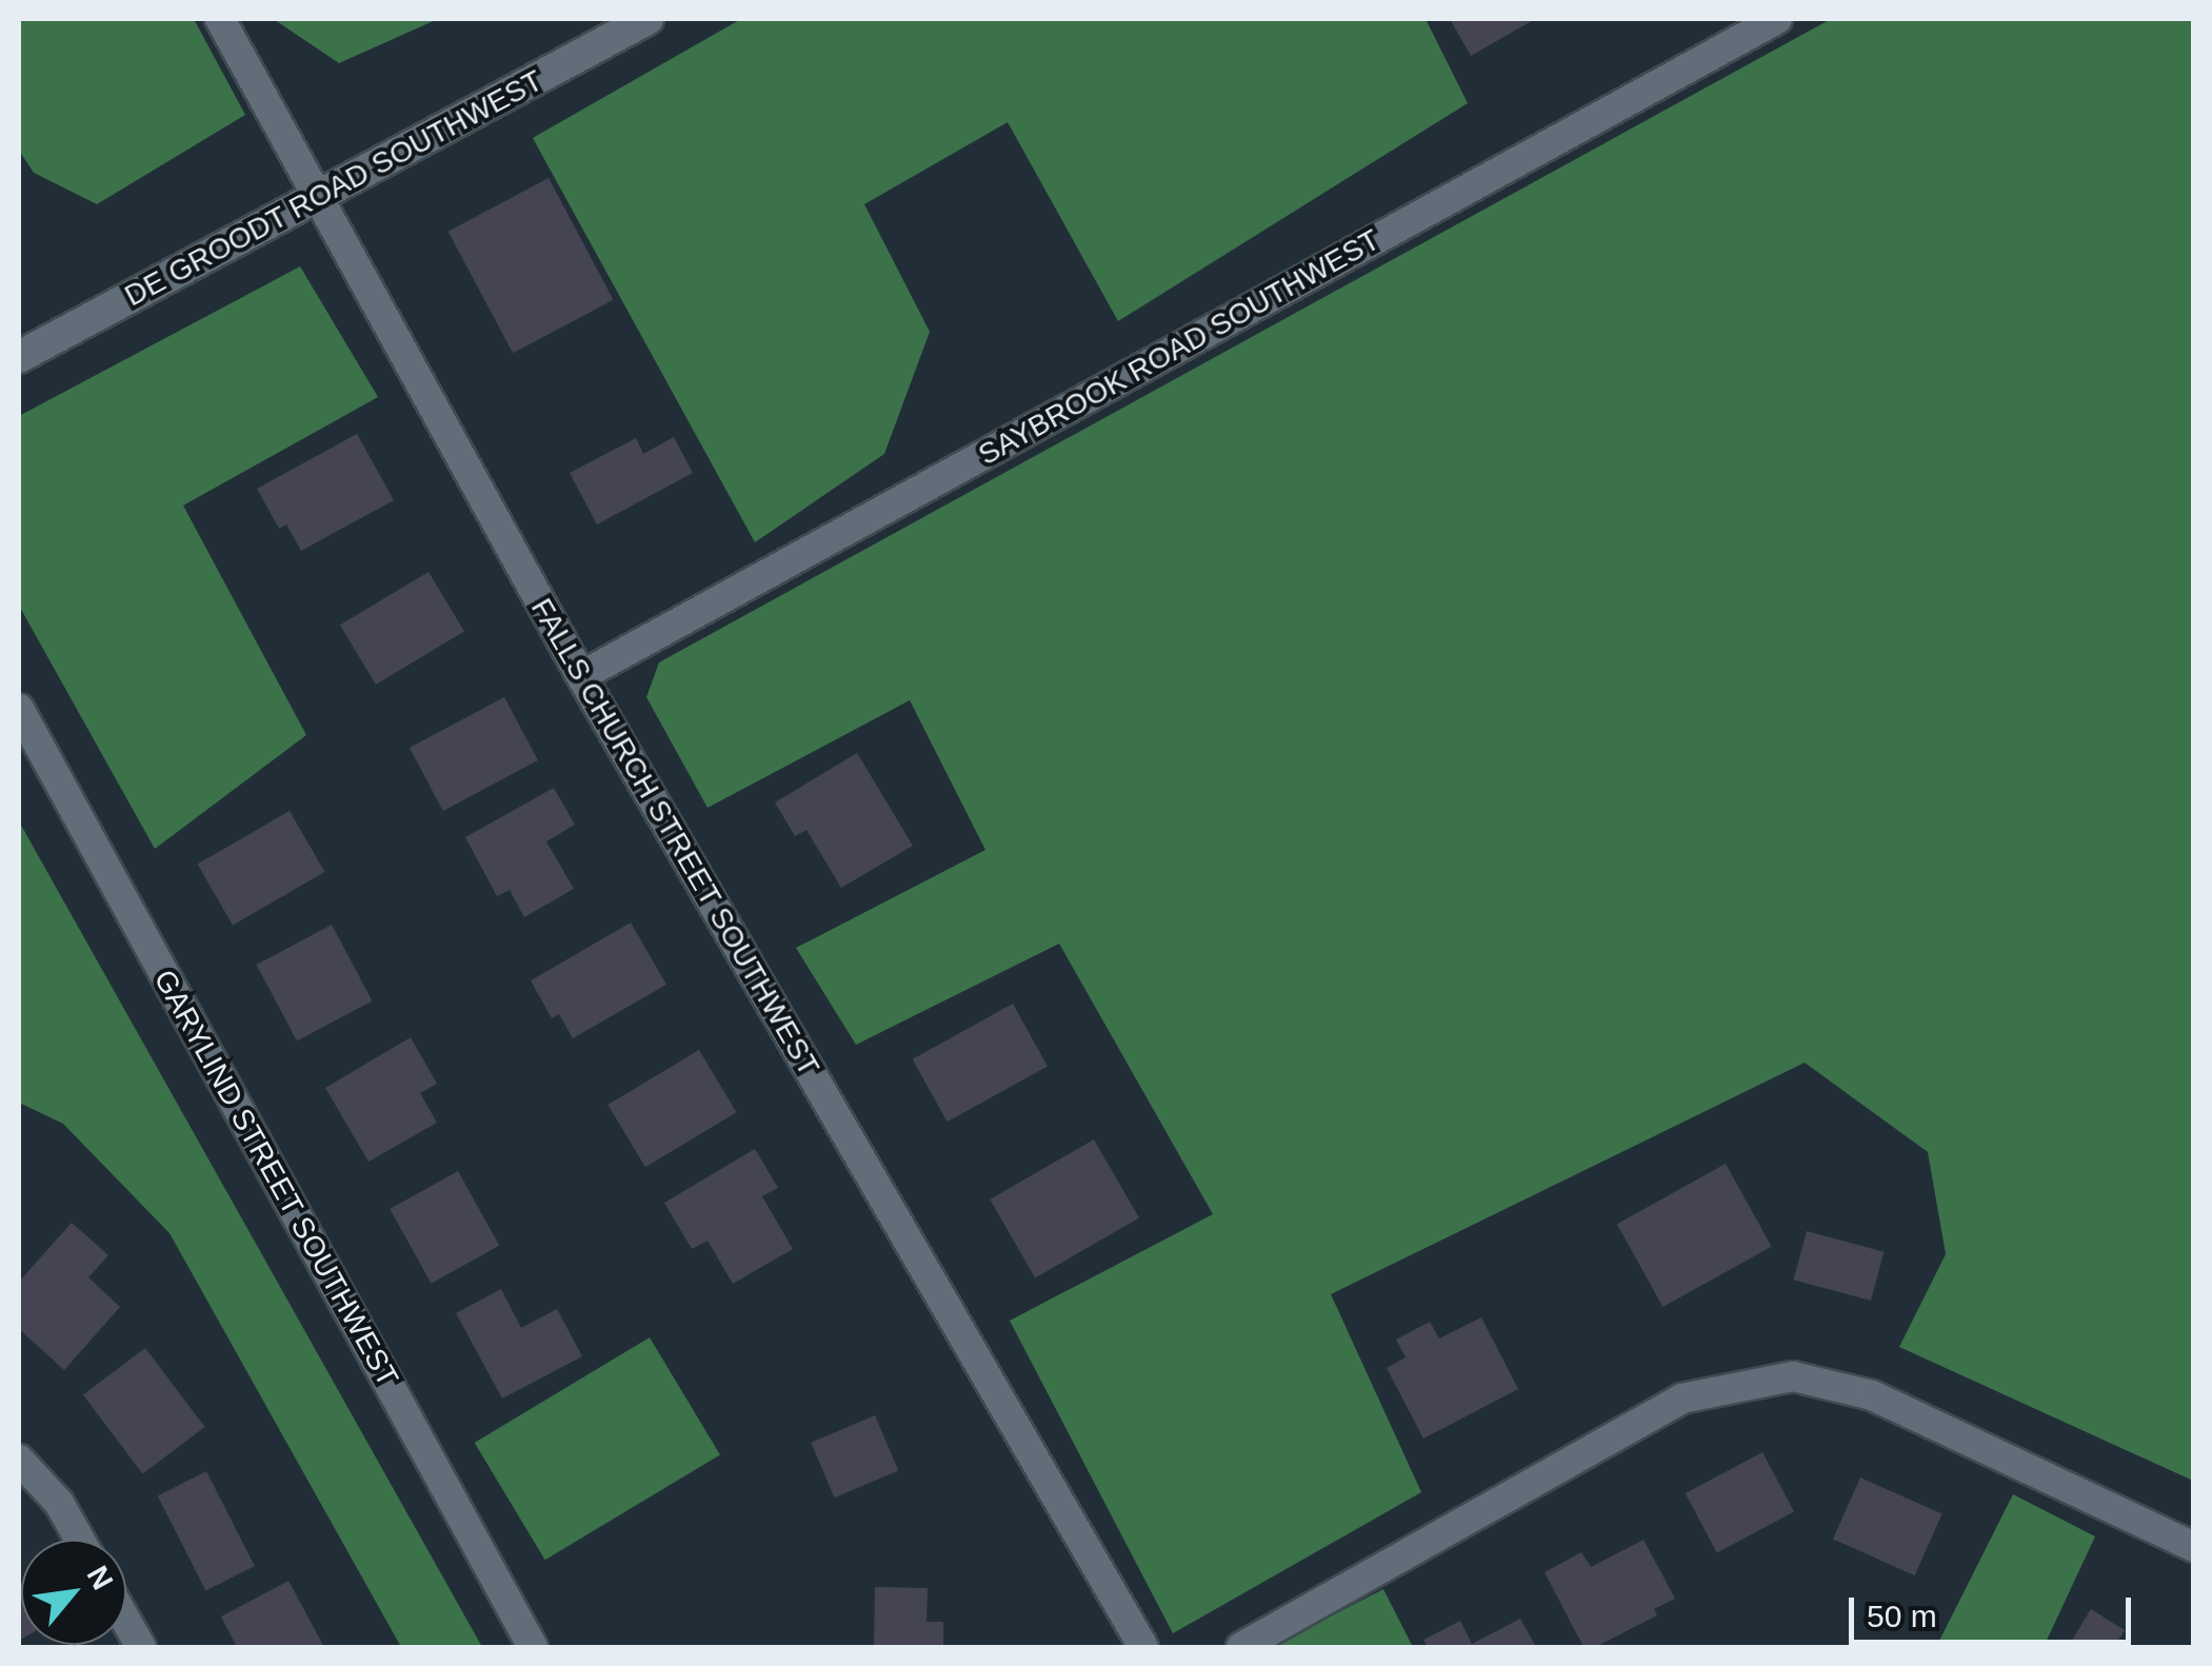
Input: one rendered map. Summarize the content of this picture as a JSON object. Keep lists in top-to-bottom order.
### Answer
{
  "streets": {
    "street": [
      "DE GROODT ROAD SOUTHWEST",
      "SAYBROOK ROAD SOUTHWEST",
      "FALLS CHURCH STREET SOUTHWEST",
      "GARYLIND STREET SOUTHWEST"
    ]
  },
  "crossings": [
    ["DE GROODT ROAD SOUTHWEST", "FALLS CHURCH STREET SOUTHWEST"],
    ["SAYBROOK ROAD SOUTHWEST", "FALLS CHURCH STREET SOUTHWEST"]
  ],
  "scale_bar": "50 m",
  "north": "top right"
}
